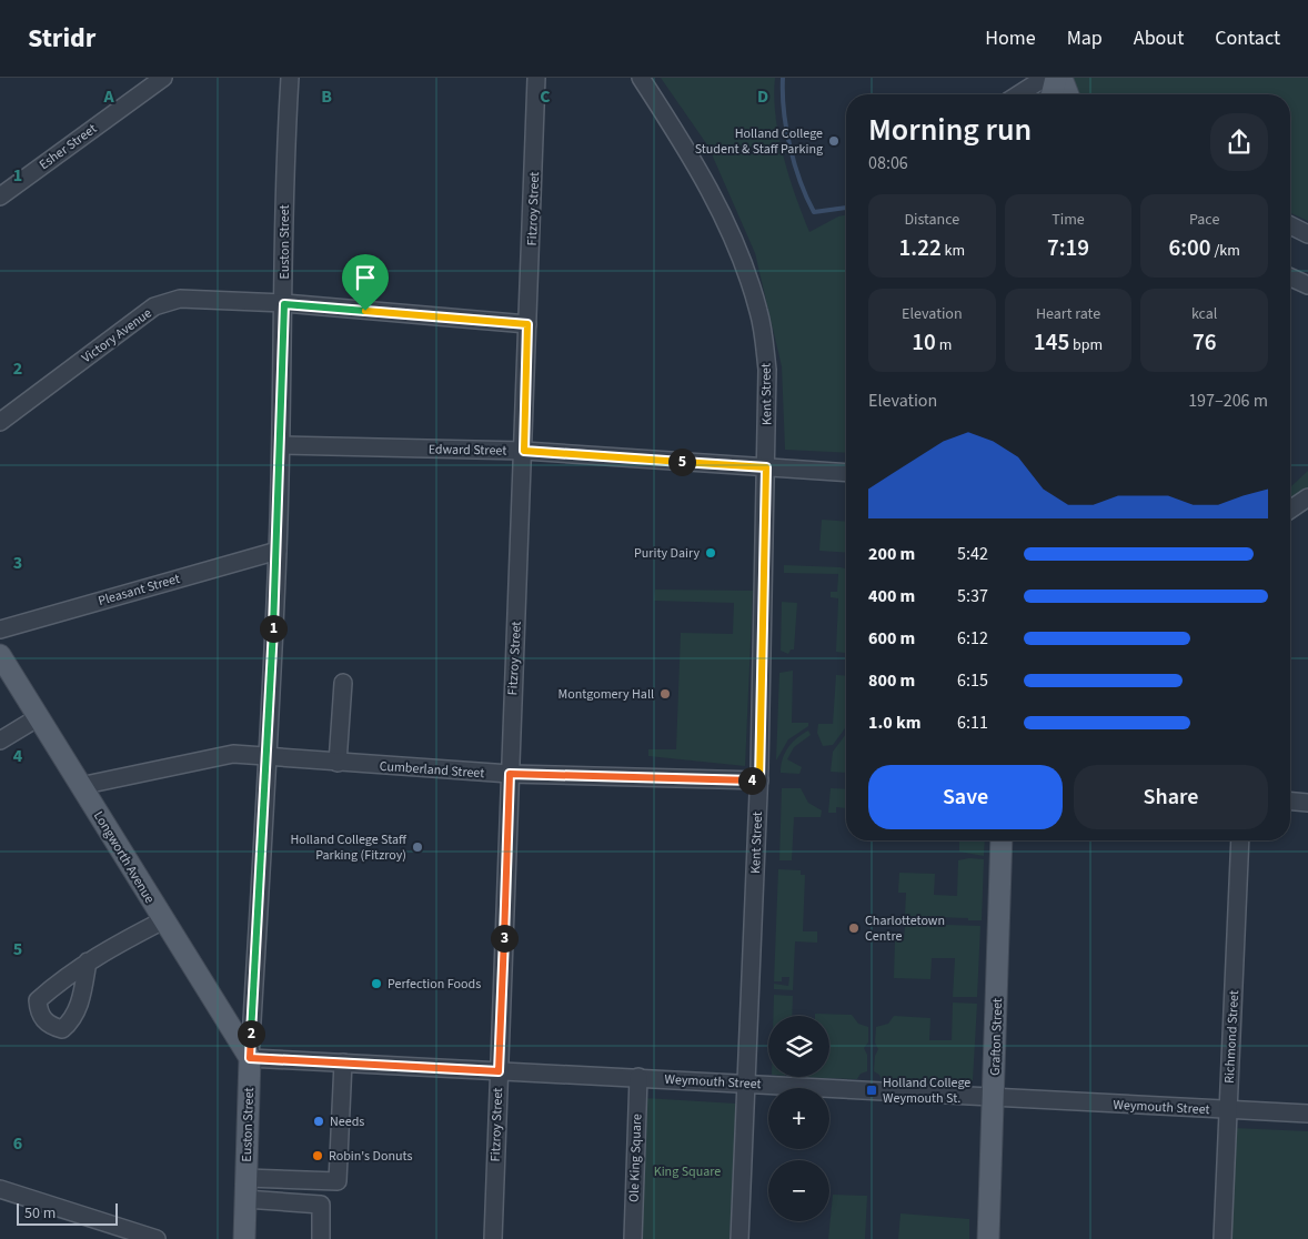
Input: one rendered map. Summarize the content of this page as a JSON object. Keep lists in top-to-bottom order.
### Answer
{
  "streets": {
    "main road": ["Euston Street", "Longworth Avenue", "Grafton Street"],
    "street": [
      "Esher Street",
      "Fitzroy Street",
      "Victory Avenue",
      "Kent Street",
      "Edward Street",
      "Pleasant Street",
      "Cumberland Street",
      "Richmond Street",
      "Weymouth Street",
      "Ole King Square"
    ]
  },
  "crossings": [
    ["Fitzroy Street", "Victory Avenue"],
    ["Fitzroy Street", "Edward Street"],
    ["Fitzroy Street", "Cumberland Street"],
    ["Fitzroy Street", "Weymouth Street"],
    ["Euston Street", "Victory Avenue"],
    ["Euston Street", "Edward Street"],
    ["Euston Street", "Pleasant Street"],
    ["Euston Street", "Cumberland Street"],
    ["Euston Street", "Longworth Avenue"],
    ["Euston Street", "Weymouth Street"],
    ["Kent Street", "Edward Street"],
    ["Kent Street", "Cumberland Street"],
    ["Kent Street", "Weymouth Street"],
    ["Cumberland Street", "Longworth Avenue"],
    ["Longworth Avenue", "Weymouth Street"],
    ["Grafton Street", "Weymouth Street"],
    ["Richmond Street", "Weymouth Street"],
    ["Weymouth Street", "Ole King Square"]
  ],
  "parks": ["King Square"],
  "places": {
    "other": [
      "Holland College Student & Staff Parking",
      "Purity Dairy",
      "Montgomery Hall",
      "Holland College Staff Parking (Fitzroy)",
      "Charlottetown Centre",
      "Perfection Foods",
      "Needs",
      "Robin's Donuts"
    ],
    "transit": ["Holland College Weymouth St."]
  },
  "scale_bar": "50 m",
  "page": {
    "header": "Stridr",
    "nav": [
      "Home",
      "Map",
      "About",
      "Contact"
    ],
    "heading": ["Morning run", "08:06"],
    "stats": [
      ["Distance", "1.22 km"],
      ["Time", "7:19"],
      ["Pace", "6:00 /km"],
      ["Elevation", "10 m"],
      ["Heart rate", "145 bpm"],
      ["kcal", "76"]
    ],
    "chart": ["Elevation", "197–206 m"],
    "pins": [
      "5",
      "1",
      "4",
      "3",
      "2"
    ],
    "list": [
      {
        "name": "200 m",
        "note": "5:42"
      },
      {
        "name": "400 m",
        "note": "5:37"
      },
      {
        "name": "600 m",
        "note": "6:12"
      },
      {
        "name": "800 m",
        "note": "6:15"
      },
      {
        "name": "1.0 km",
        "note": "6:11"
      }
    ],
    "buttons": ["Save", "Share"],
    "map_buttons": ["+", "−"],
    "scale": "50 m"
  },
  "grid": {
    "columns": [
      "A",
      "B",
      "C",
      "D"
    ],
    "rows": [
      "1",
      "2",
      "3",
      "4",
      "5",
      "6"
    ]
  }
}
